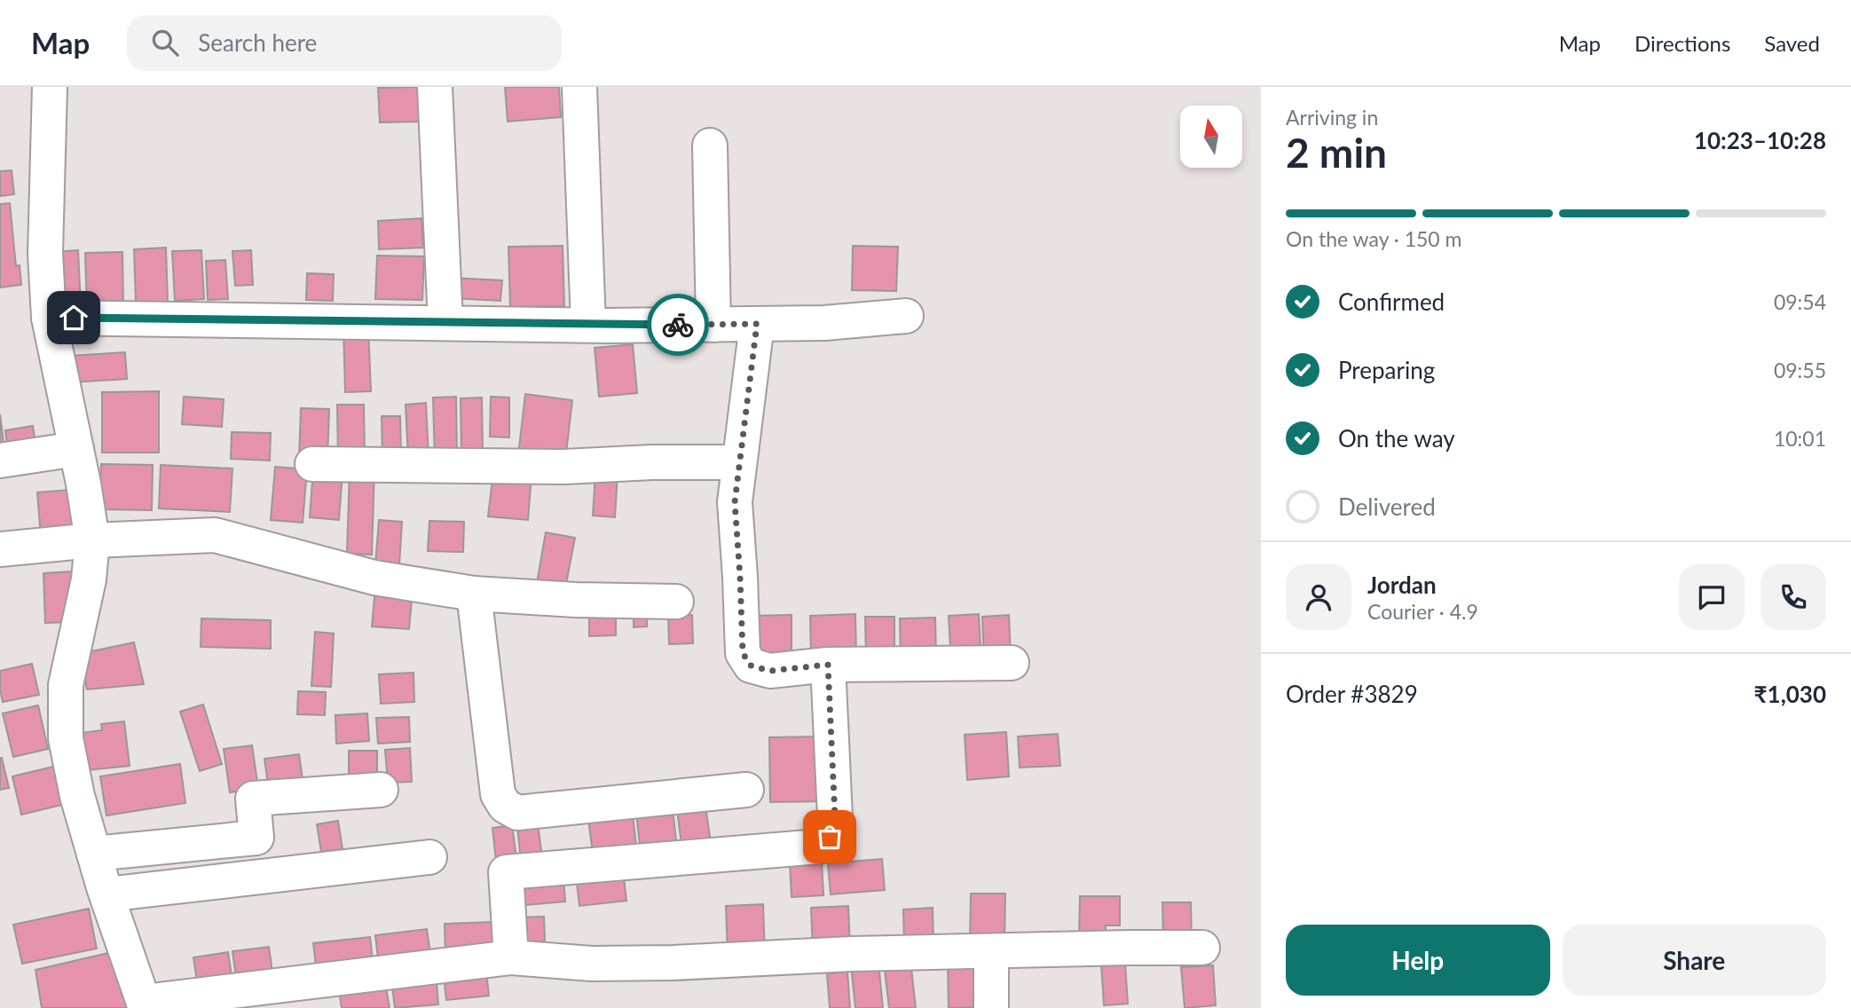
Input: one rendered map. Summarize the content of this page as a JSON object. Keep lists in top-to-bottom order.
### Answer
{
  "north": "top",
  "page": {
    "header": "Map",
    "search": "Search here",
    "nav": ["Map", "Directions", "Saved"],
    "heading": ["2 min", "Arriving in", "10:23–10:28"],
    "panel": [
      "Jordan",
      "Courier · 4.9",
      "Order #3829",
      "₹1,030"
    ],
    "bar": "On the way · 150 m",
    "list": [
      ["Confirmed", "09:54"],
      ["Preparing", "09:55"],
      ["On the way", "10:01"],
      "Delivered"
    ],
    "buttons": ["Help", "Share"]
  }
}
